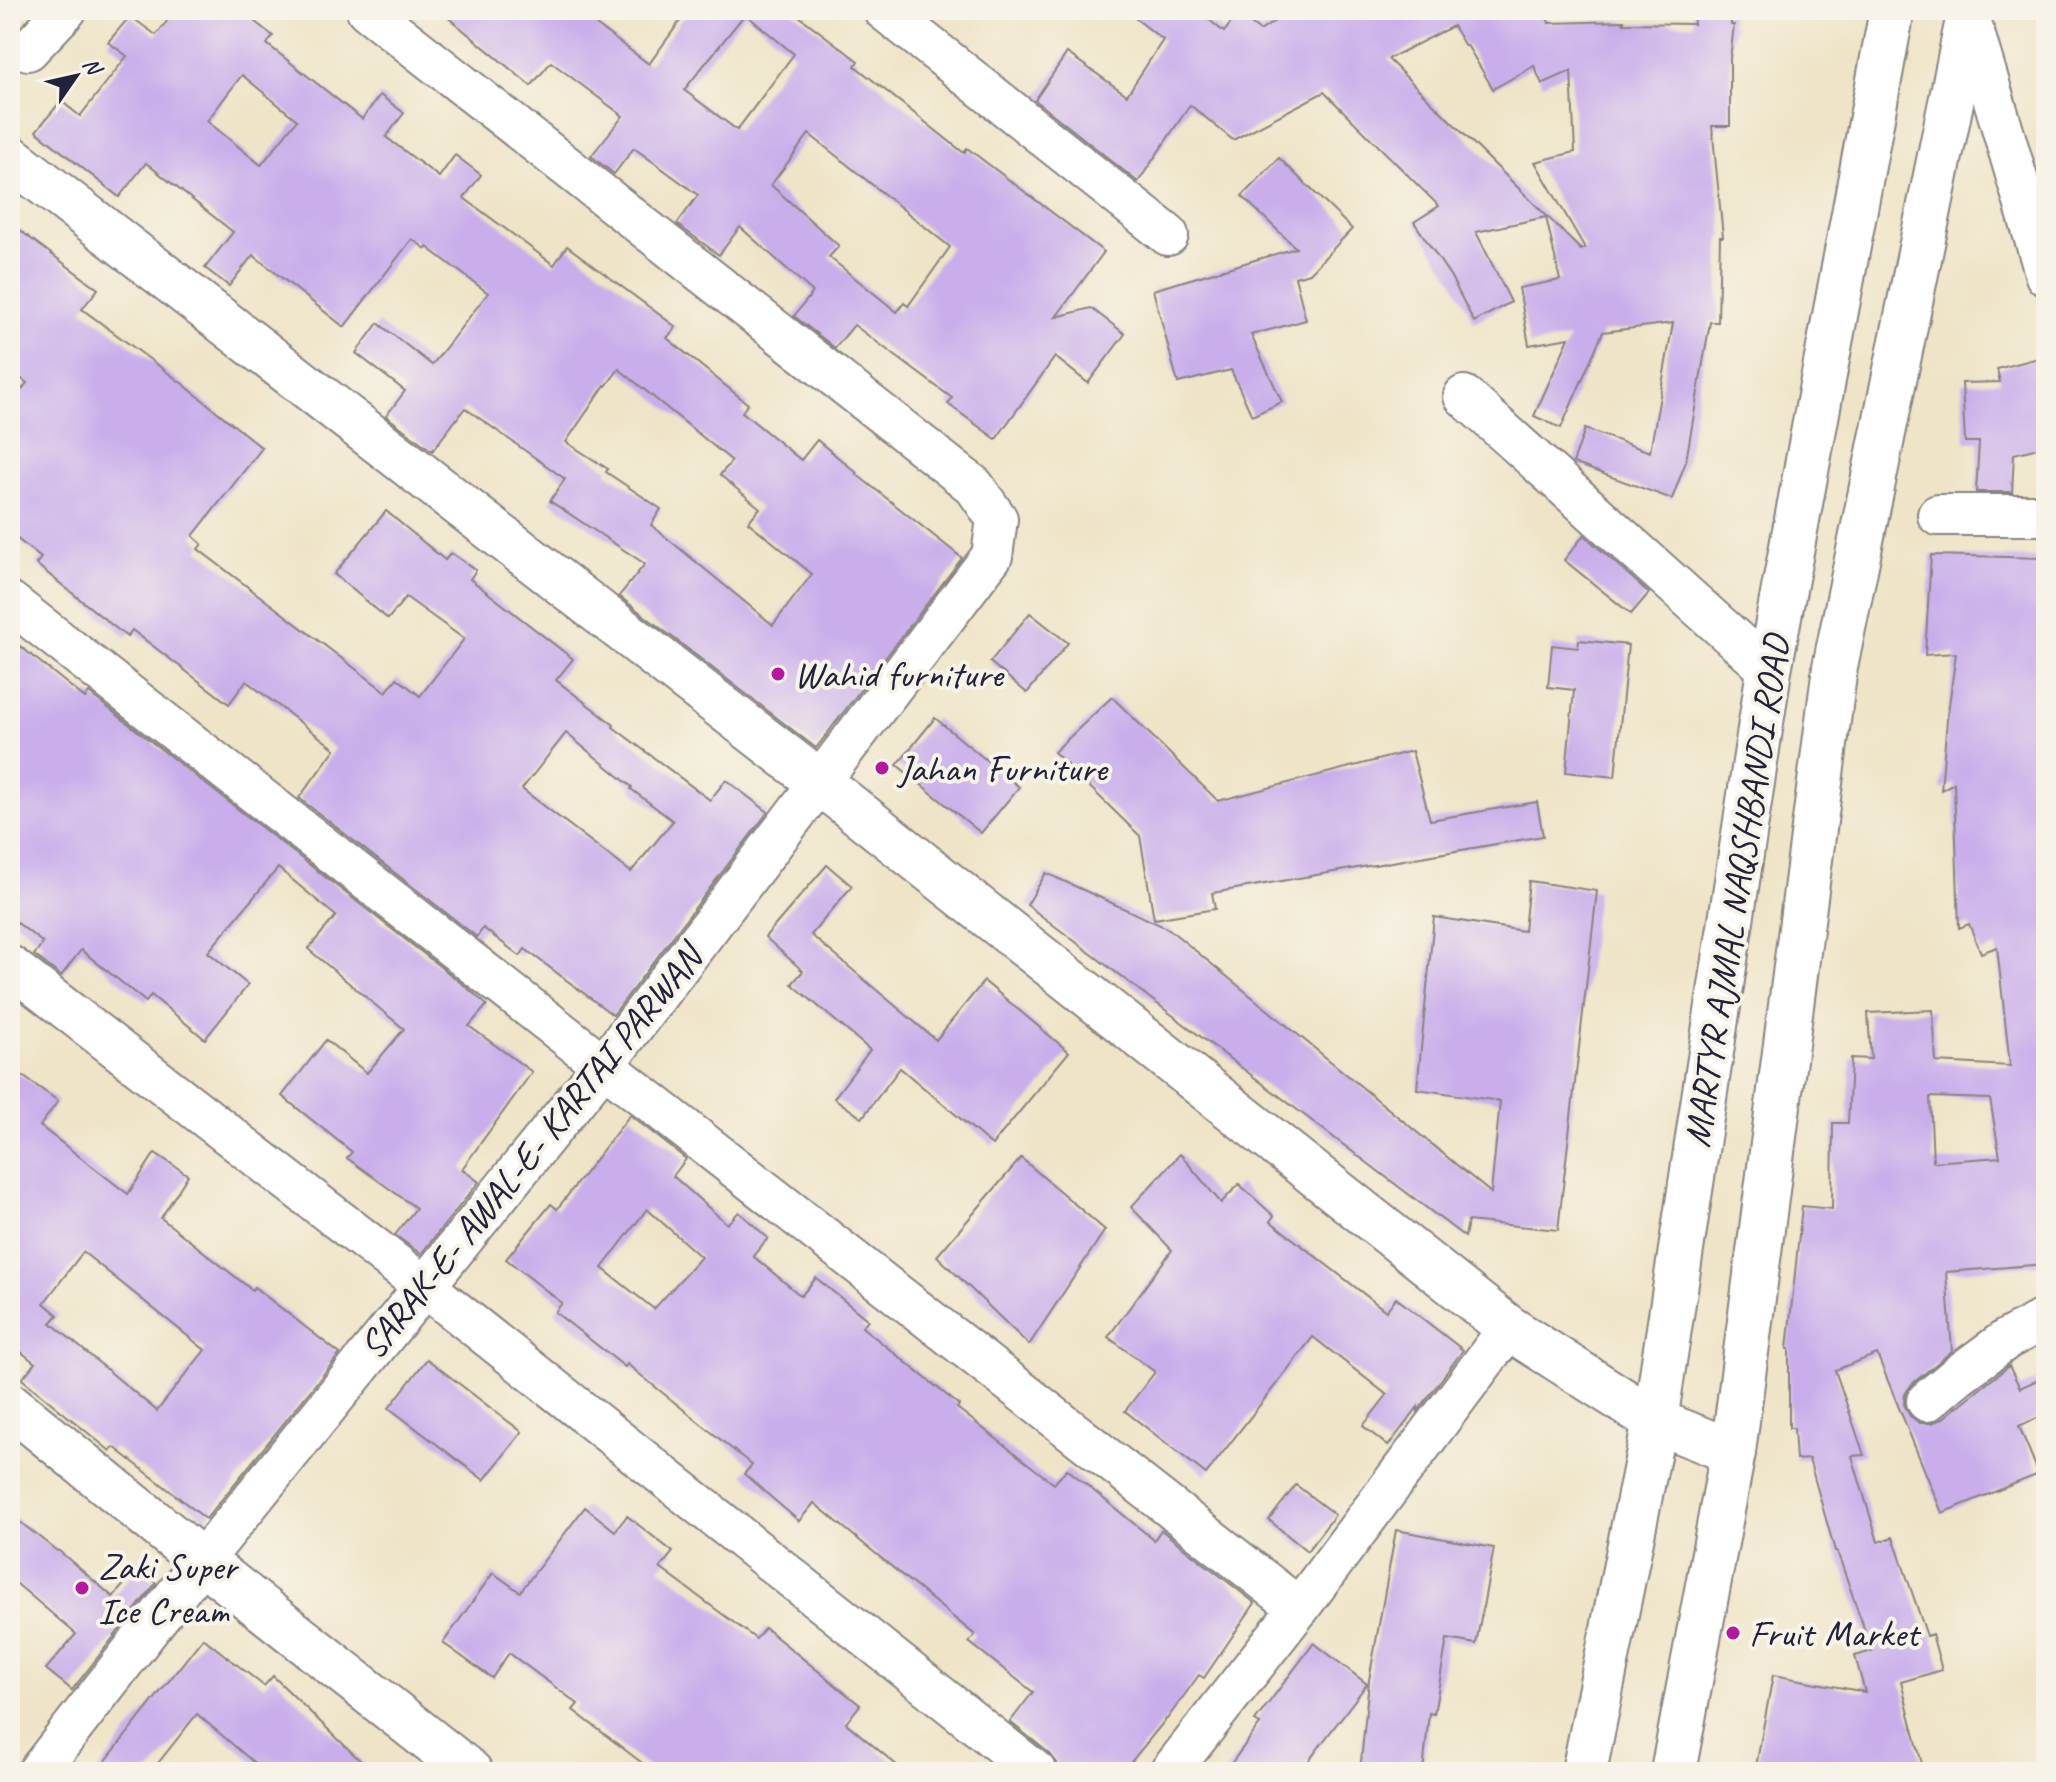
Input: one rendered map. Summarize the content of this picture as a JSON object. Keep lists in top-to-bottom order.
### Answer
{
  "streets": {
    "main road": ["MARTYR AJMAL NAQSHBANDI ROAD"],
    "street": ["SARAK-E- AWAL-E- KARTAI PARWAN"]
  },
  "places": [
    "Wahid furniture",
    "Jahan Furniture",
    "Zaki Super Ice Cream",
    "Fruit Market"
  ],
  "north": "top right"
}
